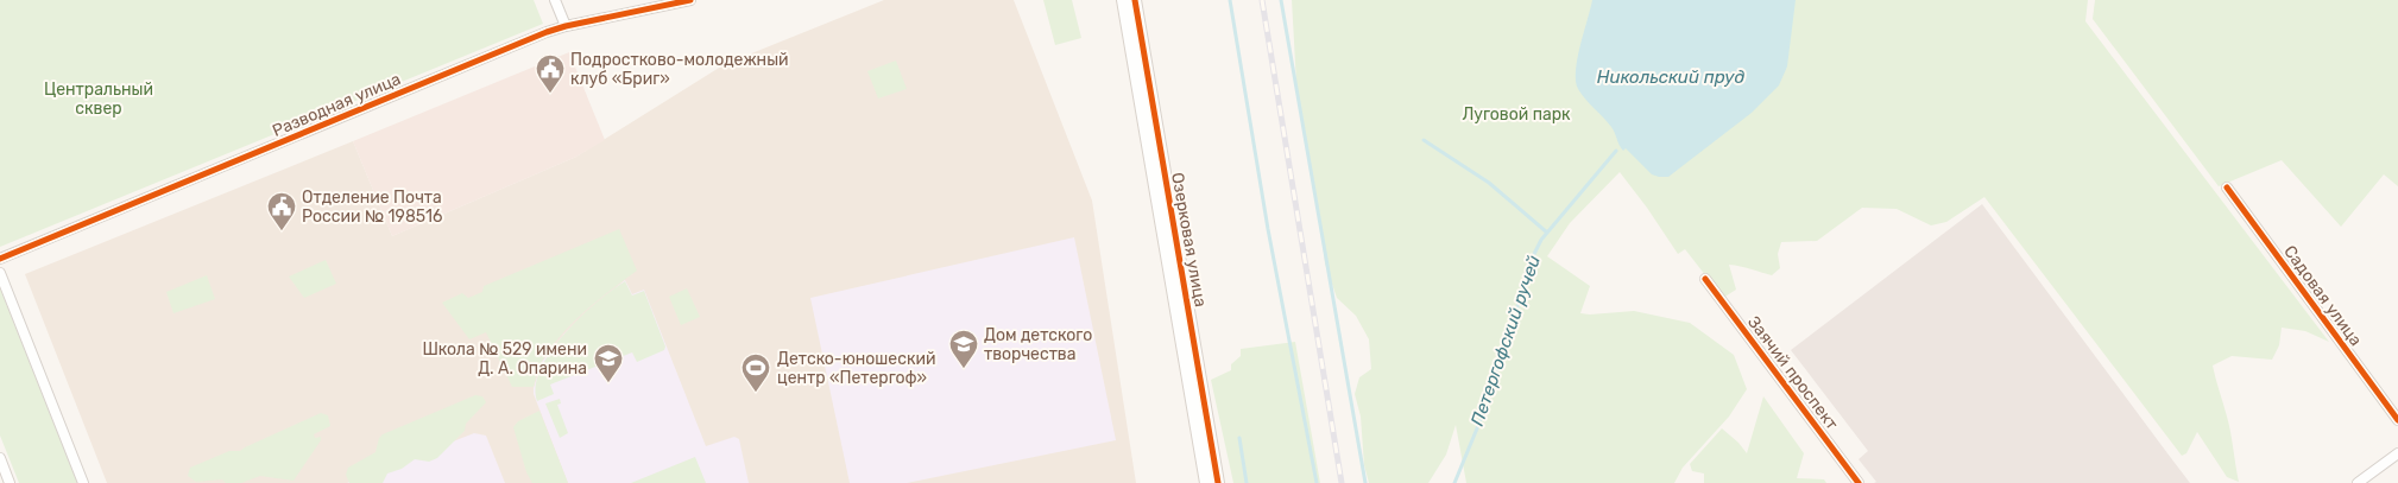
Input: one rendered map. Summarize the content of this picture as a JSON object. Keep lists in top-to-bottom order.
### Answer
{
  "streets": {
    "street": [
      "Разводная улица",
      "Озерковая улица",
      "Садовая улица",
      "Заячий проспект"
    ]
  },
  "water": ["Никольский пруд", "Петергофский ручей"],
  "parks": ["Центральный сквер", "Луговой парк"],
  "places": {
    "public building": ["Подростково-молодежный клуб «Бриг»", "Отделение Почта России № 198516"],
    "school or university": ["Дом детского творчества", "Школа № 529 имени Д. А. Опарина"],
    "sports": ["Детско-юношеский центр «Петергоф»"]
  }
}
